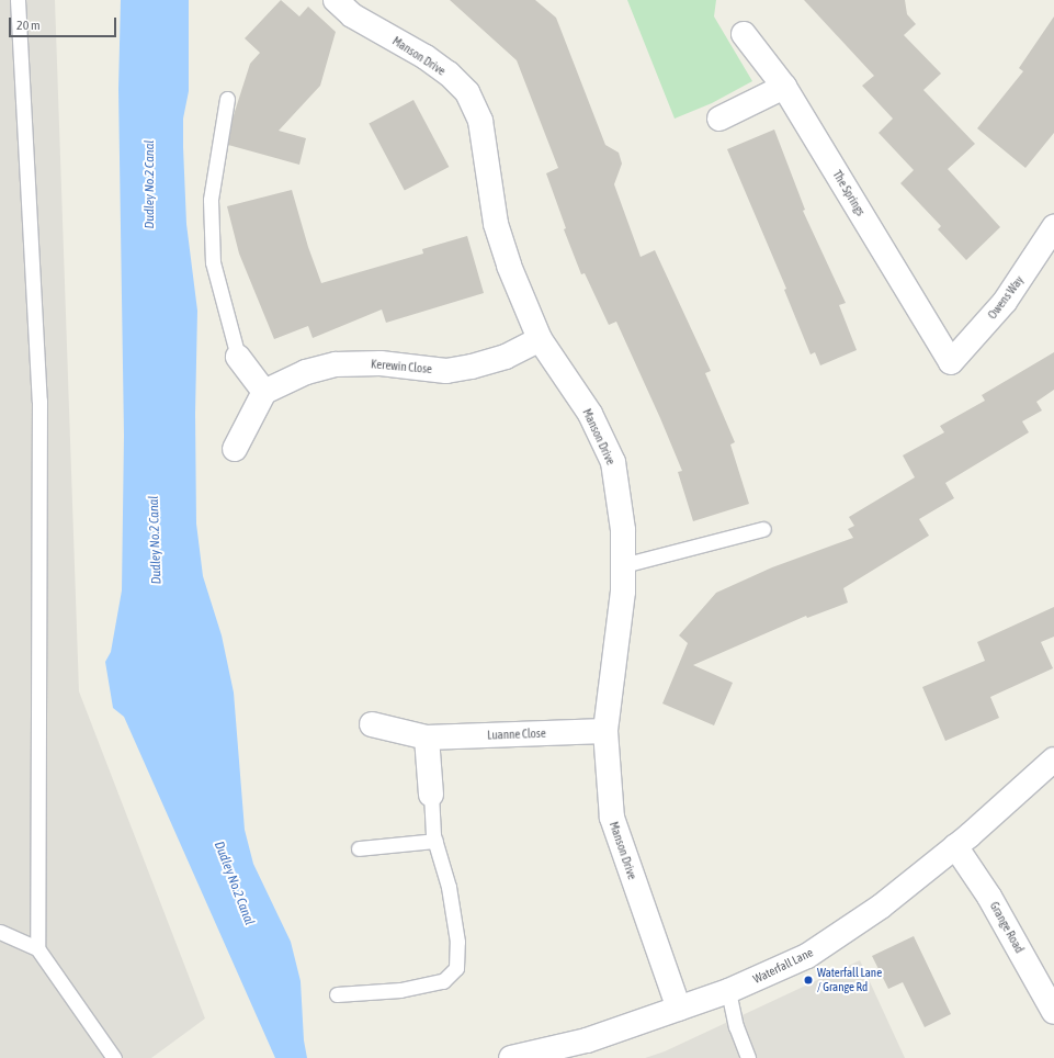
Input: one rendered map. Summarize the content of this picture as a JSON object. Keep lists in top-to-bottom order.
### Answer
{
  "streets": {
    "street": [
      "Manson Drive",
      "The Springs",
      "Owens Way",
      "Kerewin Close",
      "Luanne Close",
      "Grange Road",
      "Waterfall Lane"
    ]
  },
  "crossings": [
    ["Manson Drive", "Kerewin Close"],
    ["Manson Drive", "Luanne Close"],
    ["Manson Drive", "Waterfall Lane"],
    ["The Springs", "Owens Way"],
    ["Grange Road", "Waterfall Lane"]
  ],
  "water": ["Dudley No.2 Canal"],
  "places": ["Waterfall Lane / Grange Rd"],
  "scale_bar": "20 m"
}
